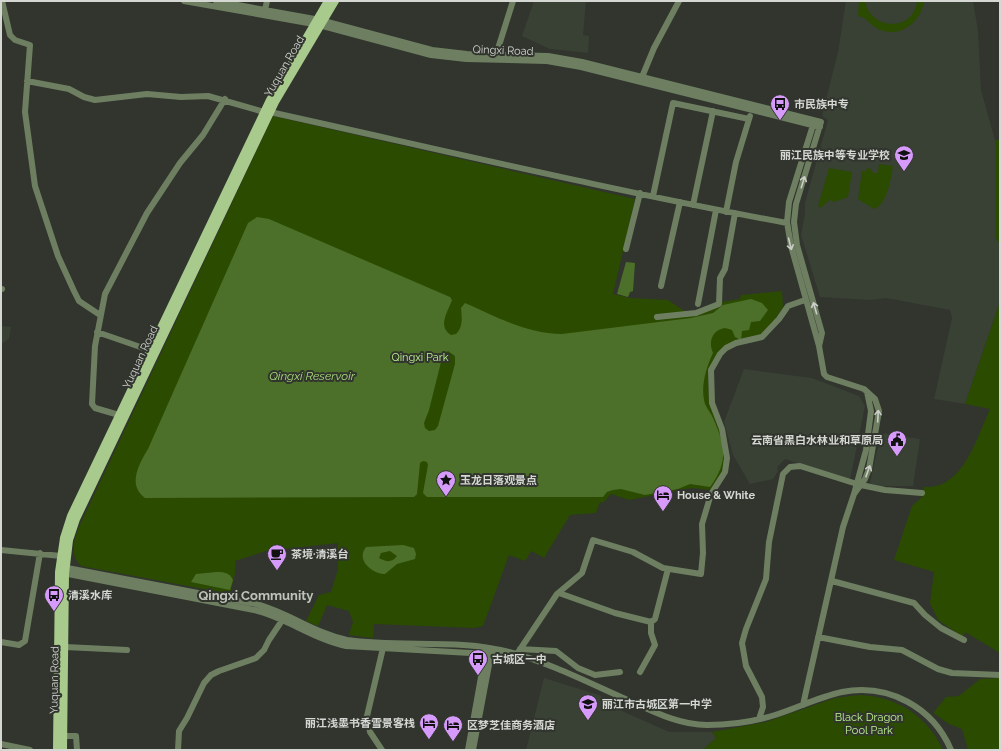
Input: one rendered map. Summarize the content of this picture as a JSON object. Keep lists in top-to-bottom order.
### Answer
{
  "streets": {
    "main road": ["Yuquan Road"],
    "street": ["Qingxi Road"]
  },
  "crossings": [
    ["Qingxi Road", "Yuquan Road"]
  ],
  "districts": ["Qingxi Community"],
  "water": ["Qingxi Reservoir"],
  "parks": ["Qingxi Park", "Black Dragon Pool Park"],
  "places": {
    "bus stop": ["市民族中专", "清溪水库", "古城区一中"],
    "school or university": ["丽江民族中等专业学校", "丽江市古城区第一中学"],
    "public building": ["云南省黑白水林业和草原局"],
    "place": ["玉龙日落观景点"],
    "hotel": ["House & White", "丽江浅墨书香雪景客栈", "区梦芝佳商务酒店"],
    "cafe": ["茶境·清溪台"]
  }
}
